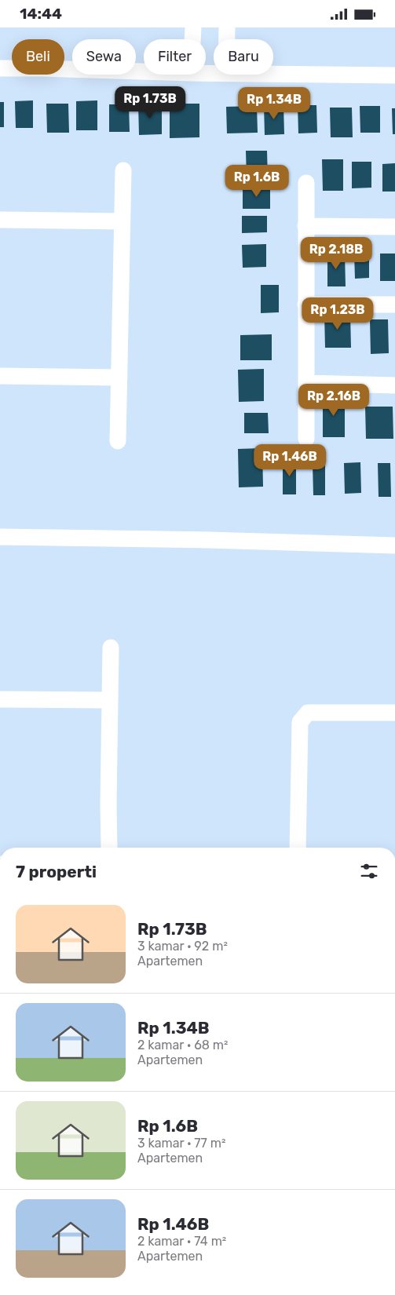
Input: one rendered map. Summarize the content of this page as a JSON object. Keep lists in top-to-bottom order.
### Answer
{
  "page": {
    "status": "14:44",
    "chip": [
      "Beli",
      "Sewa",
      "Filter",
      "Baru"
    ],
    "price": [
      "Rp 1.73B",
      "Rp 1.34B",
      "Rp 1.6B",
      "Rp 2.18B",
      "Rp 1.23B",
      "Rp 2.16B",
      "Rp 1.46B"
    ],
    "heading": "7 properti",
    "list": [
      {
        "name": "Rp 1.73B",
        "note": "3 kamar · 92 m² · Apartemen"
      },
      {
        "name": "Rp 1.34B",
        "note": "2 kamar · 68 m² · Apartemen"
      },
      {
        "name": "Rp 1.6B",
        "note": "3 kamar · 77 m² · Apartemen"
      },
      {
        "name": "Rp 1.46B",
        "note": "2 kamar · 74 m² · Apartemen"
      }
    ]
  }
}
